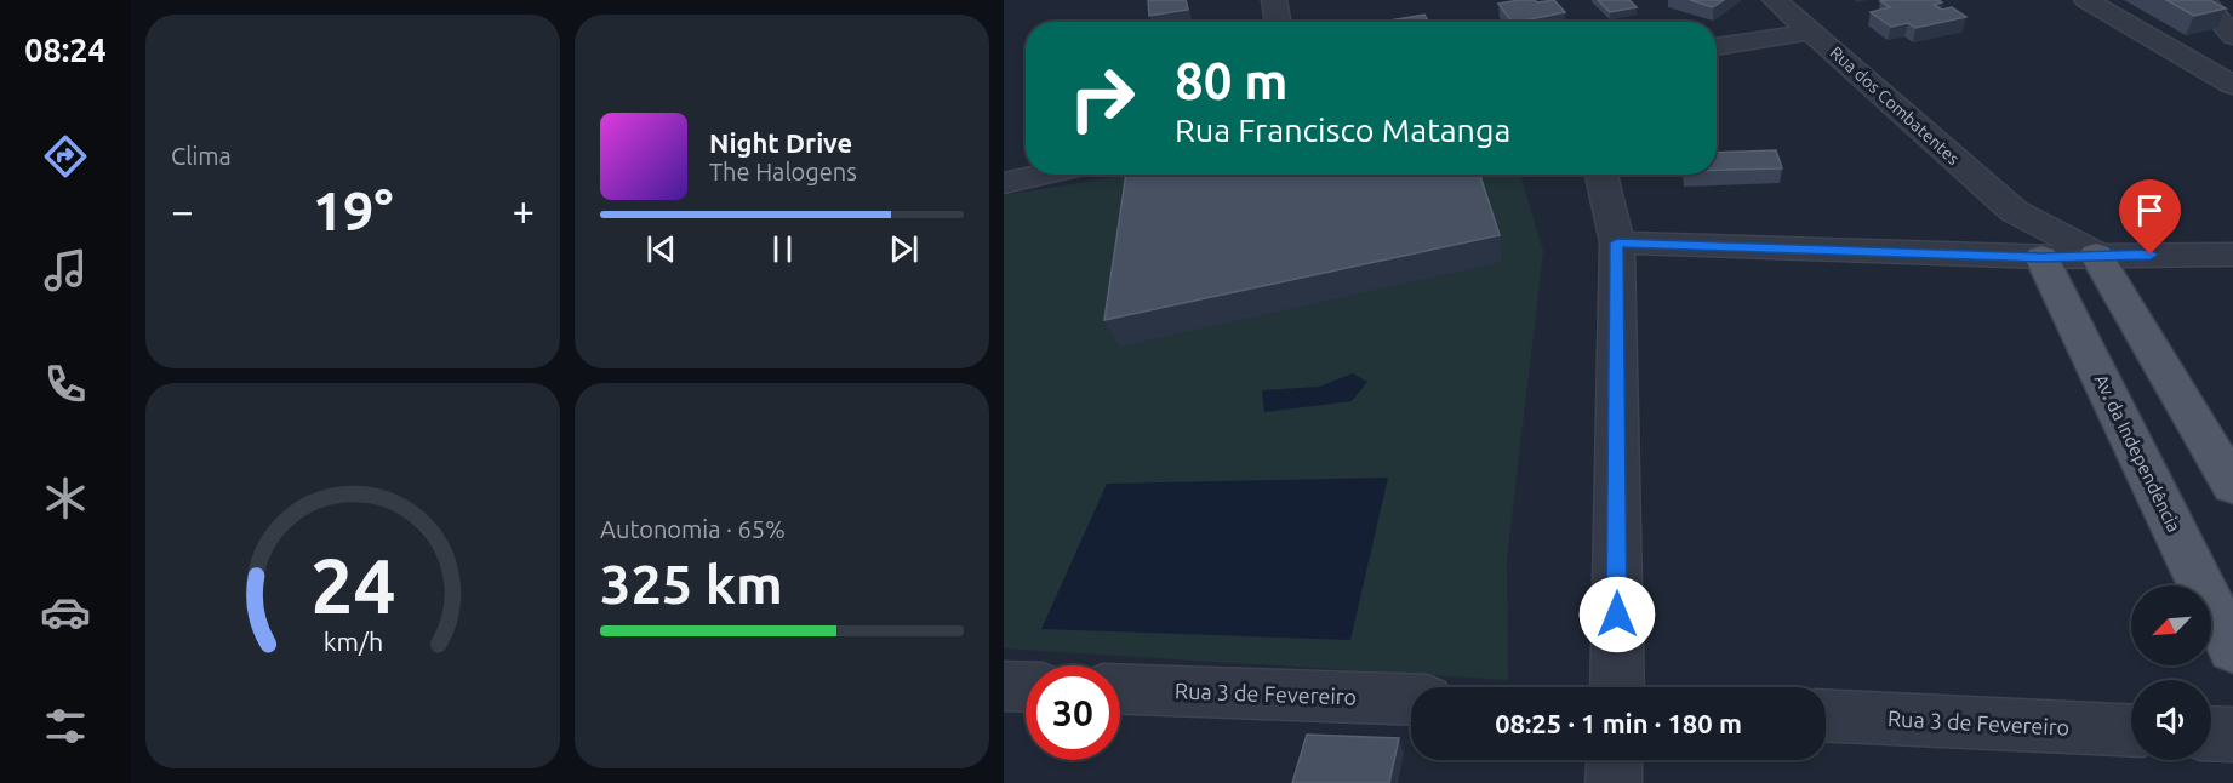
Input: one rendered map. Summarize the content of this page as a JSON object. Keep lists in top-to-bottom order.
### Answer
{
  "streets": {
    "main road": ["Av. da Independência"],
    "street": ["Rua dos Combatentes", "Rua 3 de Fevereiro"]
  },
  "north": "bottom left",
  "page": {
    "tabs": "08:24",
    "tile": [
      "Clima",
      ["Autonomia · 65%", "325 km"]
    ],
    "turn": ["80 m", "Rua Francisco Matanga"],
    "song": ["Night Drive", "The Halogens"],
    "heat": ["−", "19°", "+"],
    "limit": "30",
    "trip": "08:25 · 1 min · 180 m",
    "gauge": ["24", "km/h"]
  }
}
